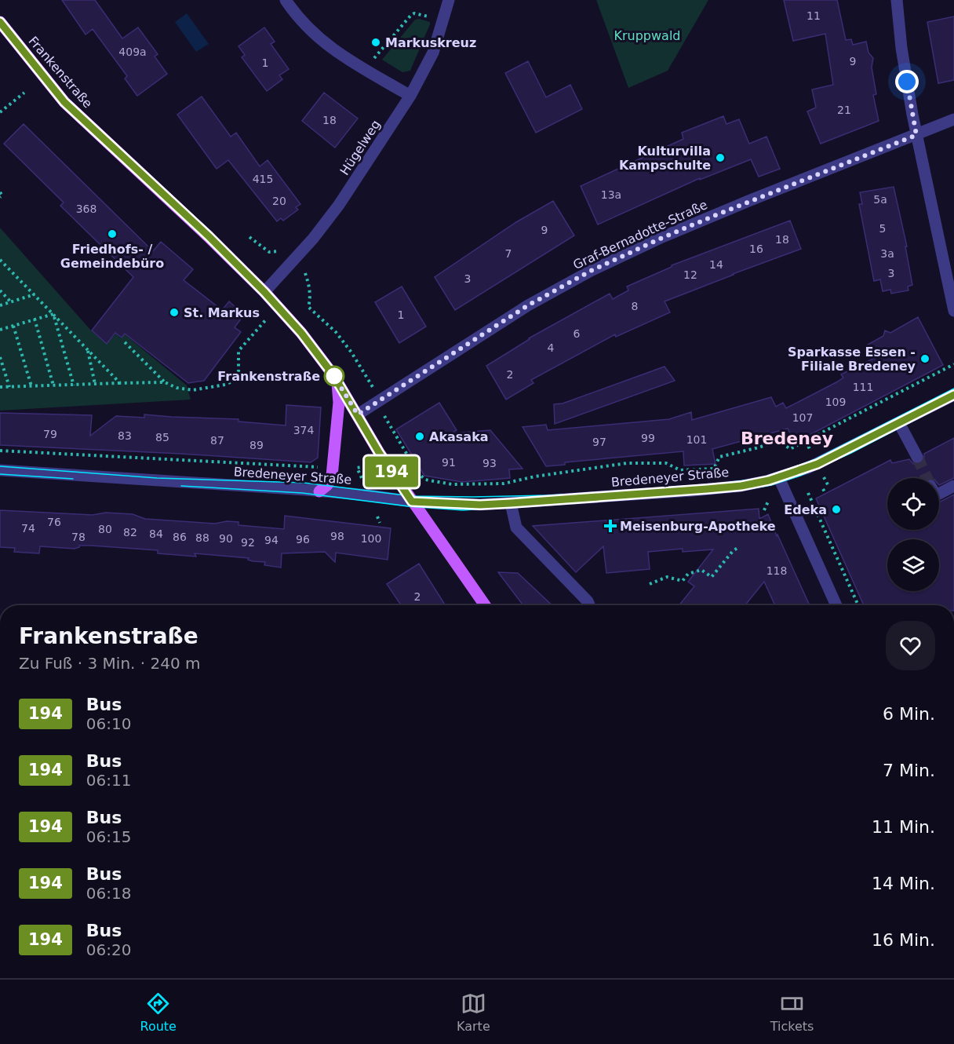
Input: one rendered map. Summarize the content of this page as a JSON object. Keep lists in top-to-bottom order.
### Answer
{
  "streets": {
    "main road": ["Frankenstraße"],
    "street": ["Hügelweg", "Graf-Bernadotte-Straße", "Bredeneyer Straße"]
  },
  "crossings": [
    ["Frankenstraße", "Hügelweg"],
    ["Frankenstraße", "Graf-Bernadotte-Straße"],
    ["Frankenstraße", "Bredeneyer Straße"]
  ],
  "districts": ["Bredeney"],
  "parks": ["Kruppwald"],
  "places": {
    "other": [
      "Markuskreuz",
      "Kulturvilla Kampschulte",
      "Friedhofs- / Gemeindebüro",
      "St. Markus",
      "Sparkasse Essen - Filiale Bredeney",
      "Frankenstraße",
      "Akasaka",
      "Edeka"
    ],
    "health": ["Meisenburg-Apotheke"]
  },
  "lines": ["bus line 194"],
  "house_numbers": [
    "11",
    "409a",
    "9",
    "1",
    "21",
    "18",
    "415",
    "13a",
    "5a",
    "20",
    "368",
    "5",
    "9",
    "18",
    "16",
    "7",
    "3a",
    "14",
    "3",
    "12",
    "3",
    "8",
    "1",
    "6",
    "4",
    "2",
    "111",
    "109",
    "107",
    "374",
    "79",
    "83",
    "85",
    "99",
    "101",
    "87",
    "97",
    "89",
    "91",
    "93",
    "76",
    "74",
    "80",
    "82",
    "84",
    "98",
    "78",
    "86",
    "88",
    "90",
    "100",
    "96",
    "94",
    "92",
    "118",
    "2"
  ],
  "page": {
    "on_map": "194",
    "heading": ["Frankenstraße", "Zu Fuß · 3 Min. · 240 m"],
    "list": [
      {
        "mark": "194",
        "name": "Bus",
        "note": "06:10",
        "value": "6 Min."
      },
      {
        "mark": "194",
        "name": "Bus",
        "note": "06:11",
        "value": "7 Min."
      },
      {
        "mark": "194",
        "name": "Bus",
        "note": "06:15",
        "value": "11 Min."
      },
      {
        "mark": "194",
        "name": "Bus",
        "note": "06:18",
        "value": "14 Min."
      },
      {
        "mark": "194",
        "name": "Bus",
        "note": "06:20",
        "value": "16 Min."
      }
    ],
    "tabs": ["Route", "Karte", "Tickets"]
  }
}
